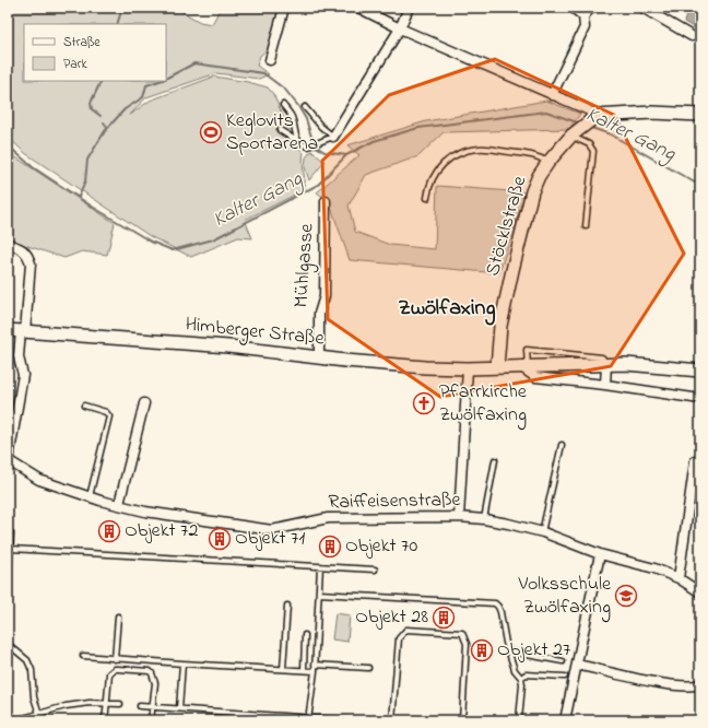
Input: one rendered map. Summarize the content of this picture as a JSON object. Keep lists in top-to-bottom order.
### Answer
{
  "streets": {
    "main road": ["Stöcklstraße", "Himberger Straße"],
    "street": ["Mühlgasse", "Raiffeisenstraße"]
  },
  "crossings": [
    ["Stöcklstraße", "Himberger Straße"],
    ["Mühlgasse", "Himberger Straße"]
  ],
  "districts": ["Zwölfaxing"],
  "water": ["Kalter Gang"],
  "places": {
    "sports": ["Keglovits Sportarena"],
    "church": ["Pfarrkirche Zwölfaxing"],
    "building": [
      "Objekt 72",
      "Objekt 71",
      "Objekt 70",
      "Objekt 28",
      "Objekt 27"
    ],
    "school or university": ["Volksschule Zwölfaxing"]
  },
  "legend": ["Straße", "Park"]
}
